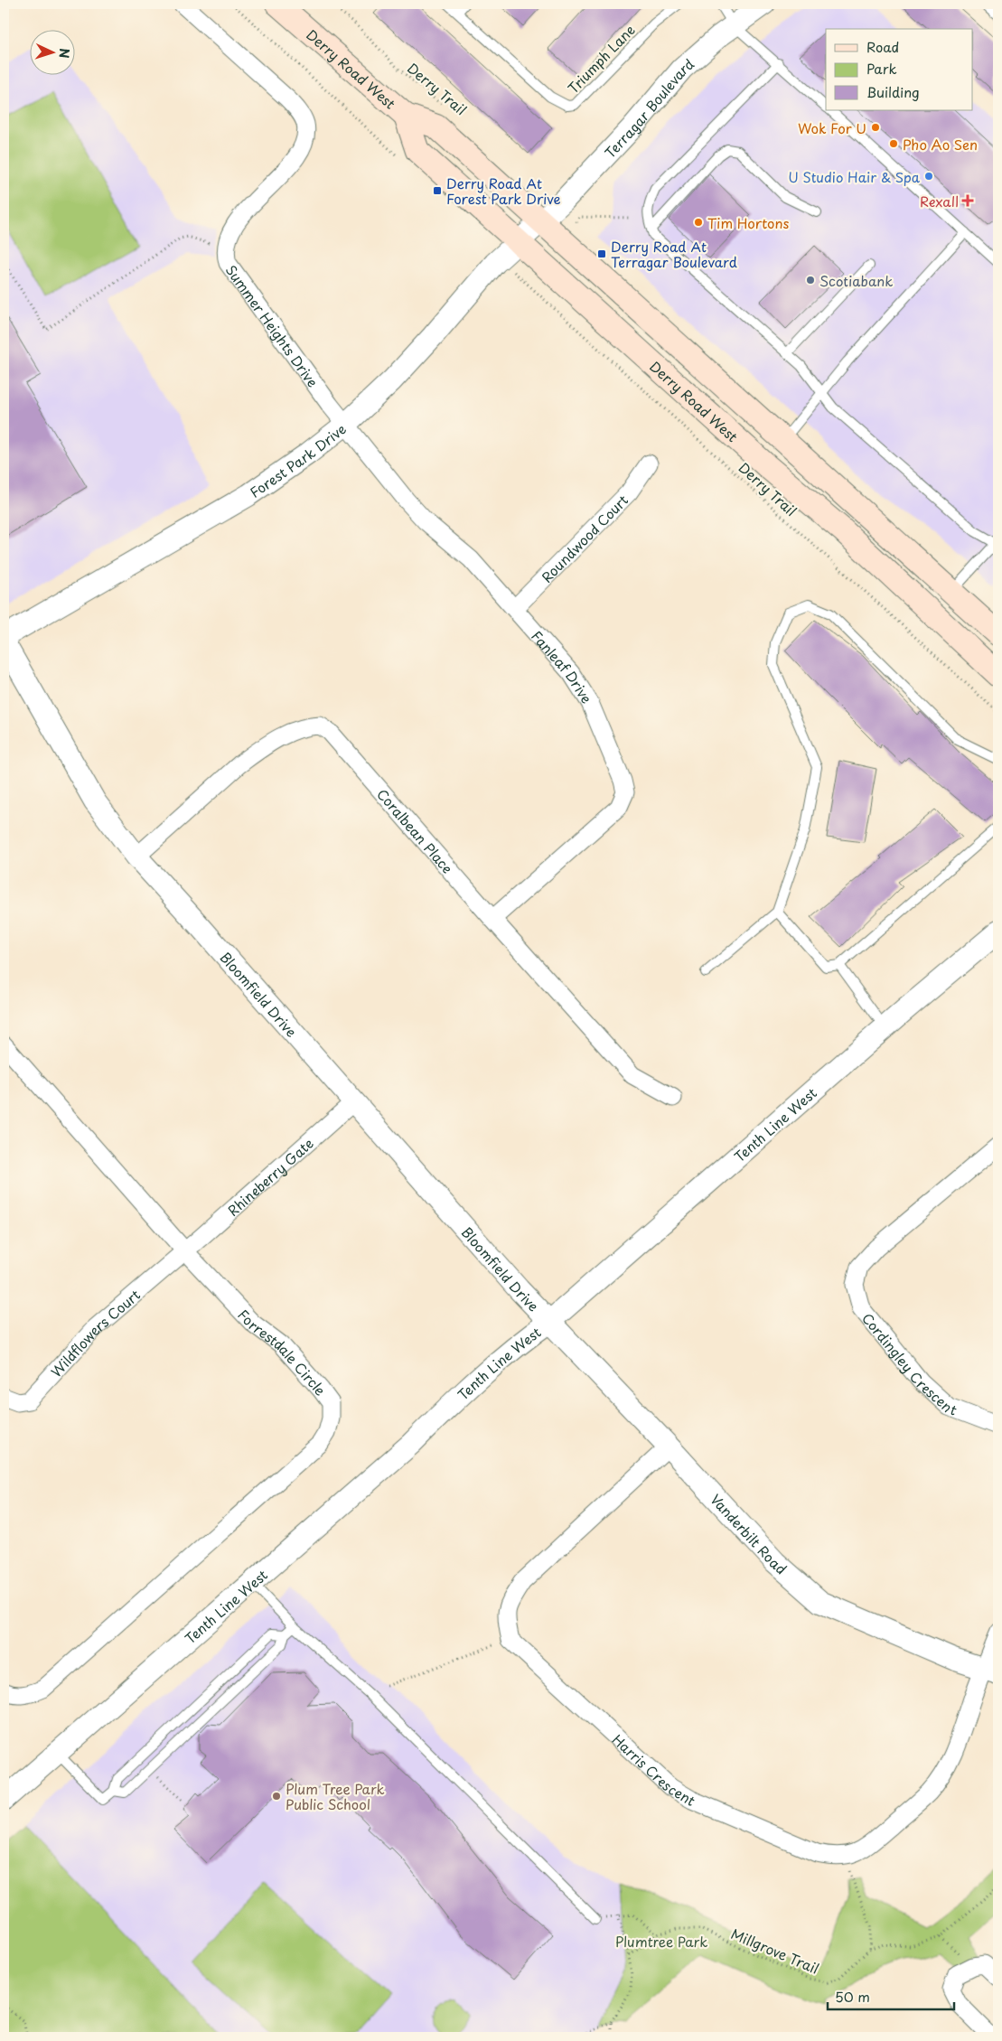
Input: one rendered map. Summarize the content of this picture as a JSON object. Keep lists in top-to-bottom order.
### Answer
{
  "streets": {
    "main road": ["Derry Road West"],
    "street": [
      "Terragar Boulevard",
      "Summer Heights Drive",
      "Forest Park Drive",
      "Roundwood Court",
      "Fanleaf Drive",
      "Coralbean Place",
      "Bloomfield Drive",
      "Tenth Line West",
      "Rhineberry Gate",
      "Wildflowers Court",
      "Forrestdale Circle",
      "Cordingley Crescent",
      "Vanderbilt Road",
      "Harris Crescent"
    ],
    "lane": ["Triumph Lane"],
    "path": ["Derry Trail", "Millgrove Trail"]
  },
  "crossings": [
    ["Derry Road West", "Terragar Boulevard"],
    ["Derry Road West", "Forest Park Drive"],
    ["Terragar Boulevard", "Forest Park Drive"],
    ["Summer Heights Drive", "Forest Park Drive"],
    ["Summer Heights Drive", "Fanleaf Drive"],
    ["Forest Park Drive", "Fanleaf Drive"],
    ["Roundwood Court", "Fanleaf Drive"],
    ["Fanleaf Drive", "Coralbean Place"],
    ["Coralbean Place", "Bloomfield Drive"],
    ["Bloomfield Drive", "Tenth Line West"],
    ["Bloomfield Drive", "Rhineberry Gate"],
    ["Bloomfield Drive", "Vanderbilt Road"],
    ["Tenth Line West", "Vanderbilt Road"],
    ["Rhineberry Gate", "Wildflowers Court"],
    ["Rhineberry Gate", "Forrestdale Circle"],
    ["Wildflowers Court", "Forrestdale Circle"],
    ["Vanderbilt Road", "Harris Crescent"]
  ],
  "parks": ["Plumtree Park"],
  "places": {
    "other": [
      "Wok For U",
      "Pho Ao Sen",
      "U Studio Hair & Spa",
      "Tim Hortons",
      "Scotiabank",
      "Plum Tree Park Public School"
    ],
    "transit": ["Derry Road At Forest Park Drive", "Derry Road At Terragar Boulevard"],
    "health": ["Rexall"]
  },
  "legend": ["Road", "Park", "Building"],
  "scale_bar": "50 m",
  "north": "right"
}
